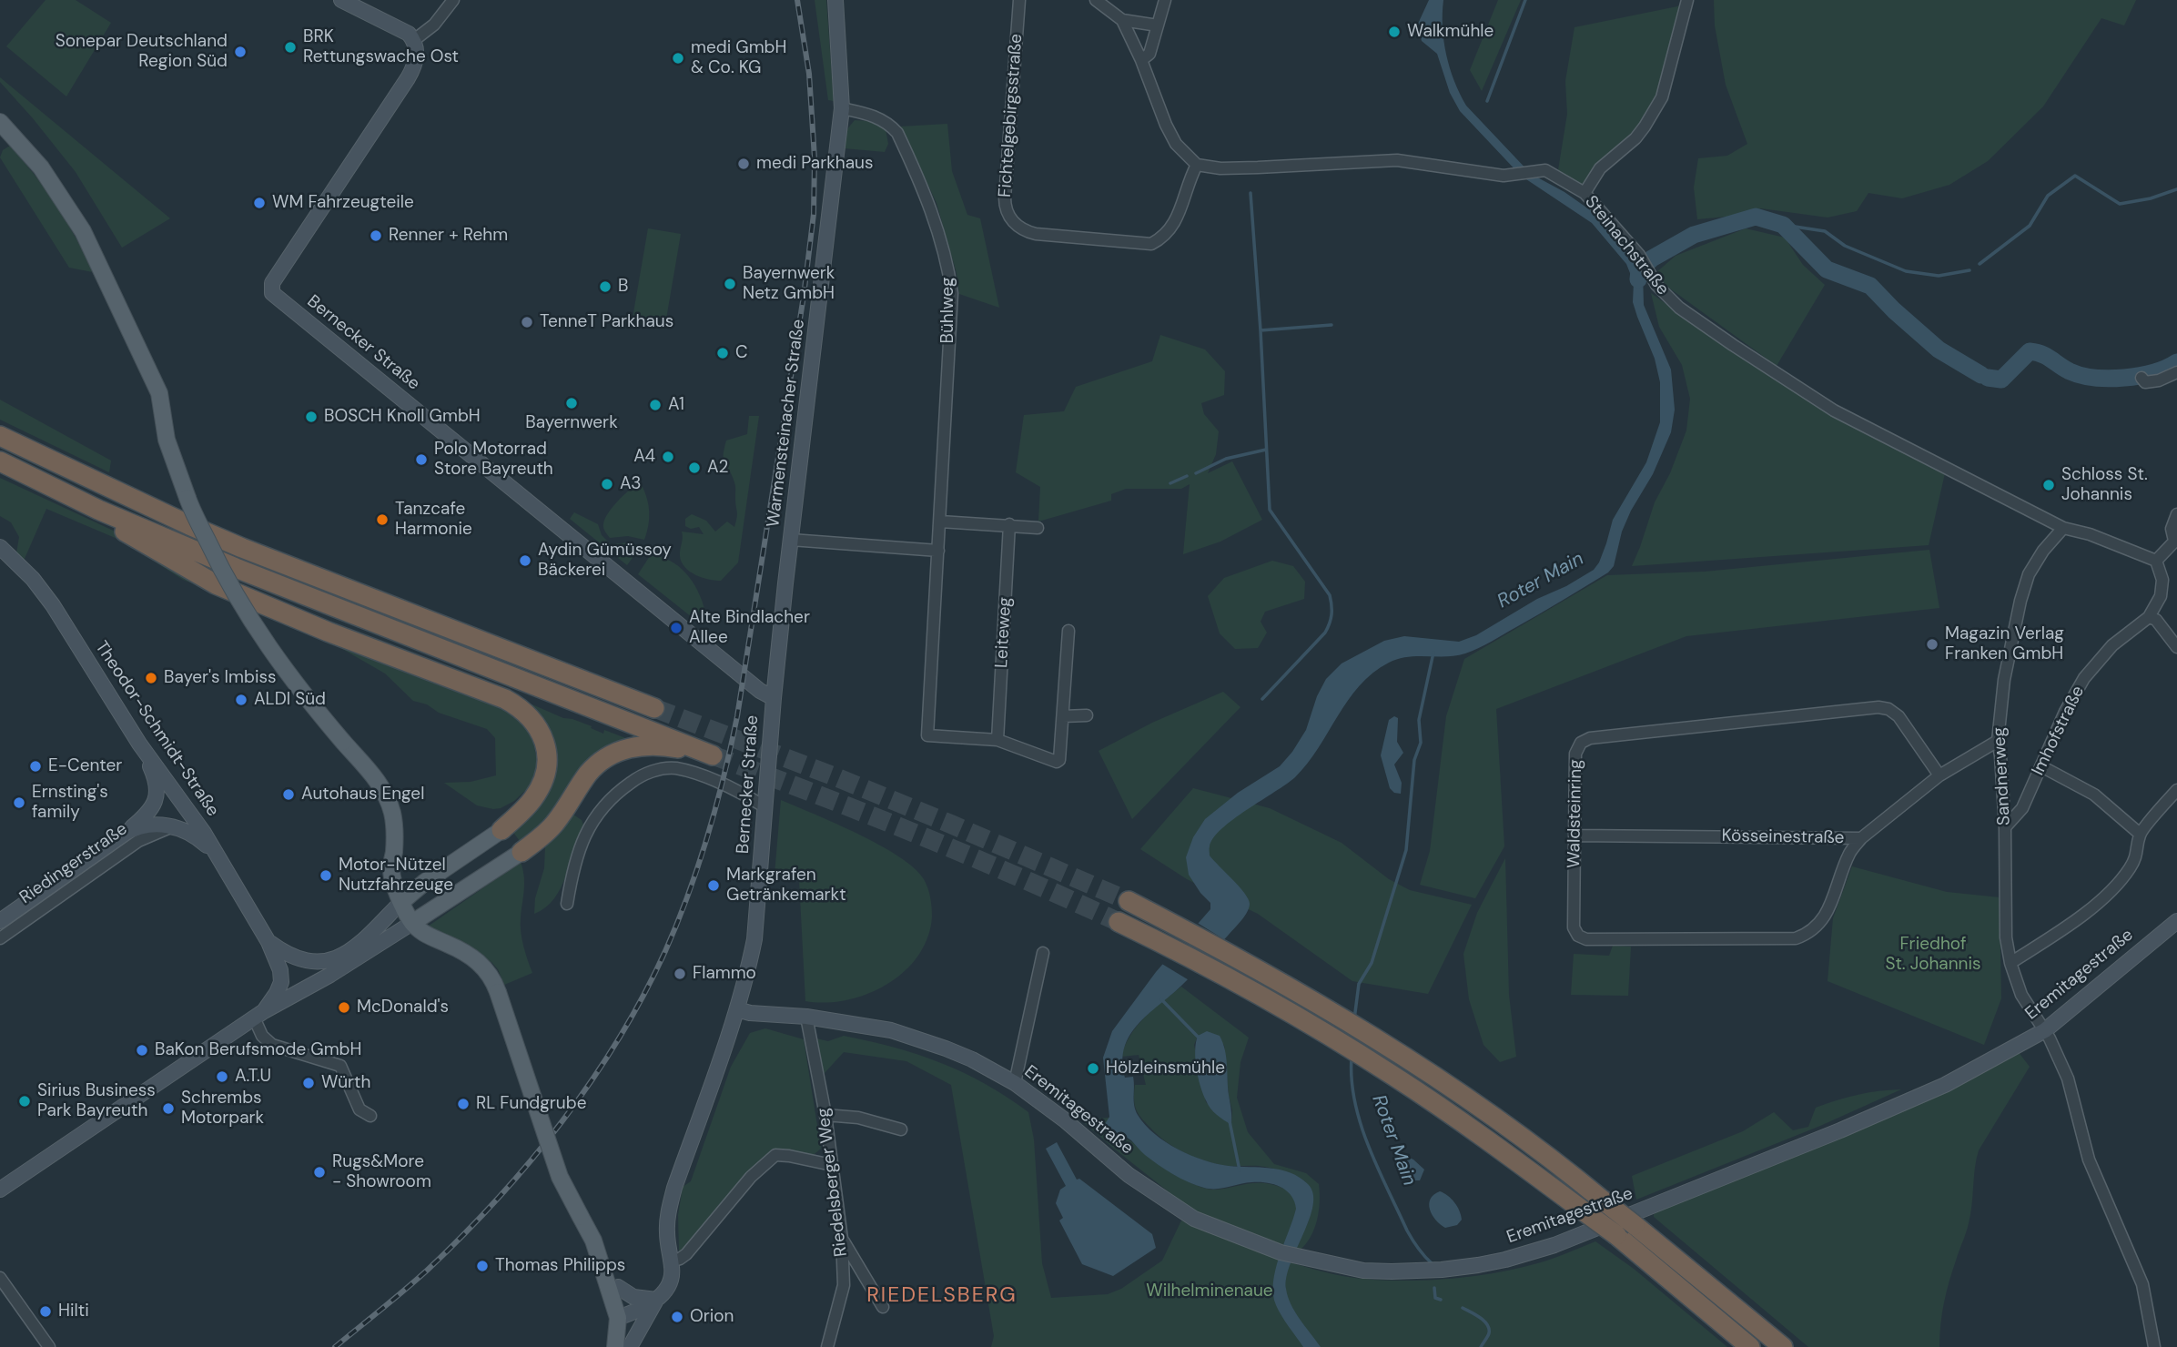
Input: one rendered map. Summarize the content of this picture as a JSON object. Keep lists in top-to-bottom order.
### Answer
{
  "streets": {
    "street": [
      "Fichtelgebirgsstraße",
      "Steinachstraße",
      "Bühlweg",
      "Bernecker Straße",
      "Warmensteinacher Straße",
      "Leiteweg",
      "Theodor-Schmidt-Straße",
      "Imhofstraße",
      "Sandnerweg",
      "Waldsteinring",
      "Kösseinestraße",
      "Riedingerstraße",
      "Eremitagestraße",
      "Riedelsberger Weg"
    ]
  },
  "crossings": [
    ["Fichtelgebirgsstraße", "Steinachstraße"],
    ["Steinachstraße", "Sandnerweg"],
    ["Bühlweg", "Warmensteinacher Straße"],
    ["Bühlweg", "Leiteweg"],
    ["Bernecker Straße", "Warmensteinacher Straße"],
    ["Bernecker Straße", "Eremitagestraße"],
    ["Theodor-Schmidt-Straße", "Riedingerstraße"],
    ["Imhofstraße", "Sandnerweg"],
    ["Sandnerweg", "Kösseinestraße"],
    ["Sandnerweg", "Eremitagestraße"],
    ["Waldsteinring", "Kösseinestraße"],
    ["Eremitagestraße", "Riedelsberger Weg"]
  ],
  "districts": ["RIEDELSBERG"],
  "water": ["Roter Main"],
  "parks": ["Friedhof St. Johannis", "Wilhelminenaue"],
  "places": [
    "Walkmühle",
    "BRK Rettungswache Ost",
    "Sonepar Deutschland Region Süd",
    "medi GmbH & Co. KG",
    "medi Parkhaus",
    "WM Fahrzeugteile",
    "Renner + Rehm",
    "Bayernwerk Netz GmbH",
    "B",
    "TenneT Parkhaus",
    "C",
    "Bayernwerk",
    "A1",
    "BOSCH Knoll GmbH",
    "A4",
    "Polo Motorrad Store Bayreuth",
    "A2",
    "A3",
    "Schloss St. Johannis",
    "Tanzcafe Harmonie",
    "Aydin Gümüssoy Bäckerei",
    "Alte Bindlacher Allee",
    "Magazin Verlag Franken GmbH",
    "Bayer's Imbiss",
    "ALDI Süd",
    "E-Center",
    "Autohaus Engel",
    "Ernsting's family",
    "Motor-Nützel Nutzfahrzeuge",
    "Markgrafen Getränkemarkt",
    "Flammo",
    "McDonald's",
    "BaKon Berufsmode GmbH",
    "Hölzleinsmühle",
    "A.T.U",
    "Würth",
    "Sirius Business Park Bayreuth",
    "RL Fundgrube",
    "Schrembs Motorpark",
    "Rugs&More - Showroom",
    "Thomas Philipps",
    "Hilti",
    "Orion"
  ]
}
